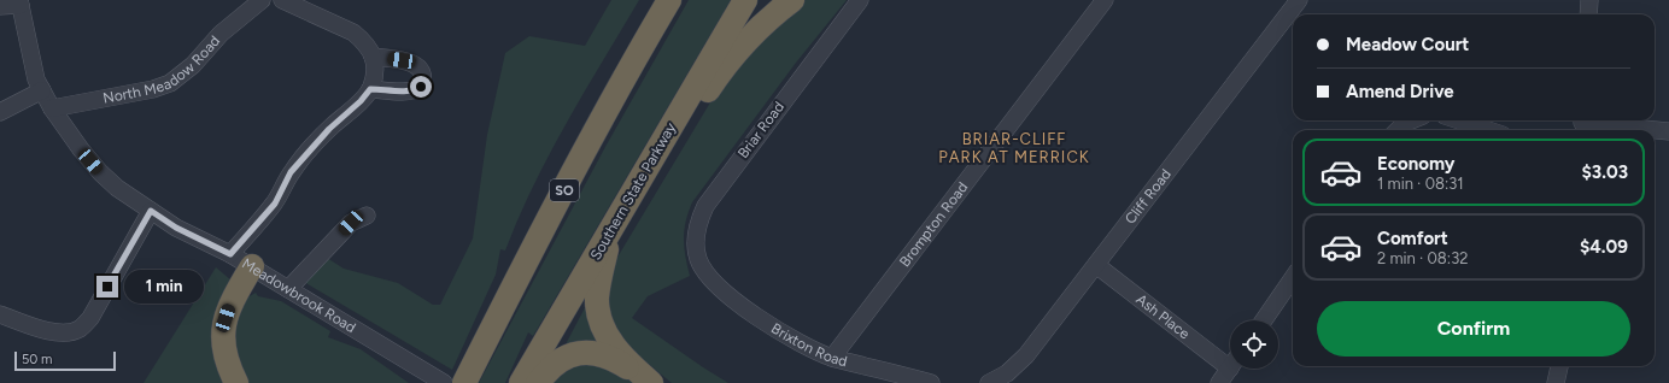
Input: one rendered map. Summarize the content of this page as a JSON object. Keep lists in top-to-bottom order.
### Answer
{
  "streets": {
    "highway": ["SO", "Southern State Parkway"],
    "street": [
      "North Meadow Road",
      "Briar Road",
      "Cliff Road",
      "Brompton Road",
      "Meadowbrook Road",
      "Ash Place",
      "Brixton Road"
    ]
  },
  "crossings": [
    ["North Meadow Road", "Meadowbrook Road"],
    ["Briar Road", "Brixton Road"],
    ["Cliff Road", "Ash Place"],
    ["Brompton Road", "Brixton Road"]
  ],
  "districts": ["BRIAR-CLIFF PARK AT MERRICK"],
  "scale_bar": "50 m",
  "page": {
    "banner": ["Meadow Court", "Amend Drive"],
    "list": [
      {
        "name": "Economy",
        "note": "1 min · 08:31",
        "value": "$3.03"
      },
      {
        "name": "Comfort",
        "note": "2 min · 08:32",
        "value": "$4.09"
      }
    ],
    "bubble": "1 min",
    "buttons": "Confirm",
    "scale": "50 m"
  }
}
